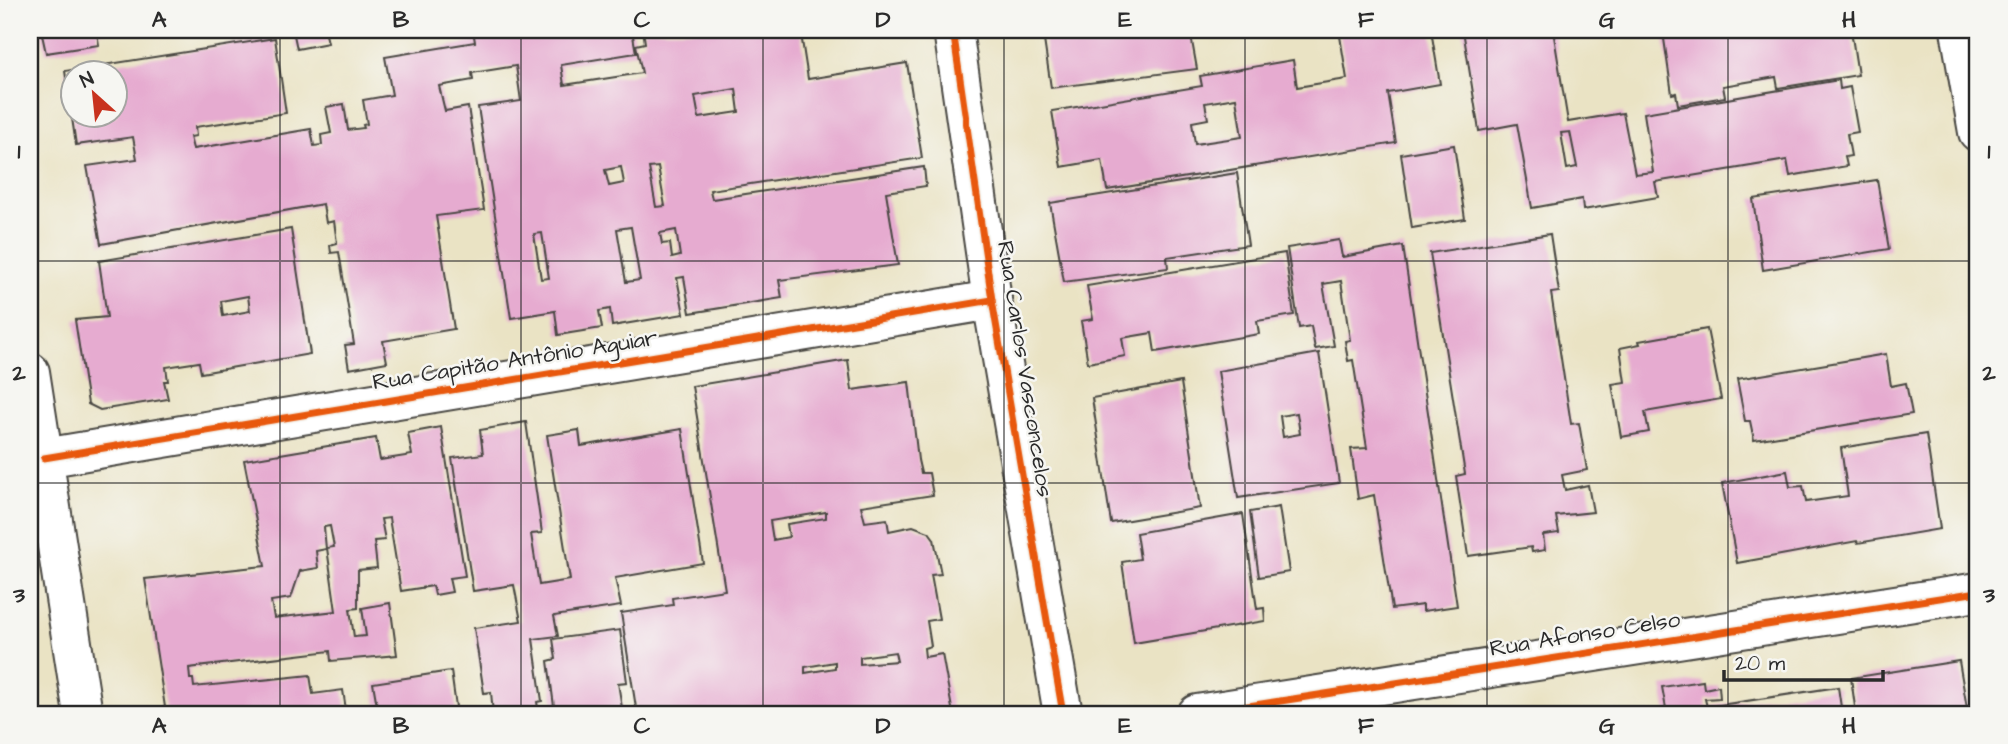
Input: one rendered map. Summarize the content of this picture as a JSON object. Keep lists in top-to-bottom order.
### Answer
{
  "streets": {
    "street": ["Rua Capitão Antônio Aguiar", "Rua Carlos Vasconcelos", "Rua Afonso Celso"]
  },
  "crossings": [
    ["Rua Capitão Antônio Aguiar", "Rua Carlos Vasconcelos"]
  ],
  "scale_bar": "20 m",
  "north": "top left",
  "grid": {
    "columns": [
      "A",
      "B",
      "C",
      "D",
      "E",
      "F",
      "G",
      "H"
    ],
    "rows": ["1", "2", "3"]
  }
}
